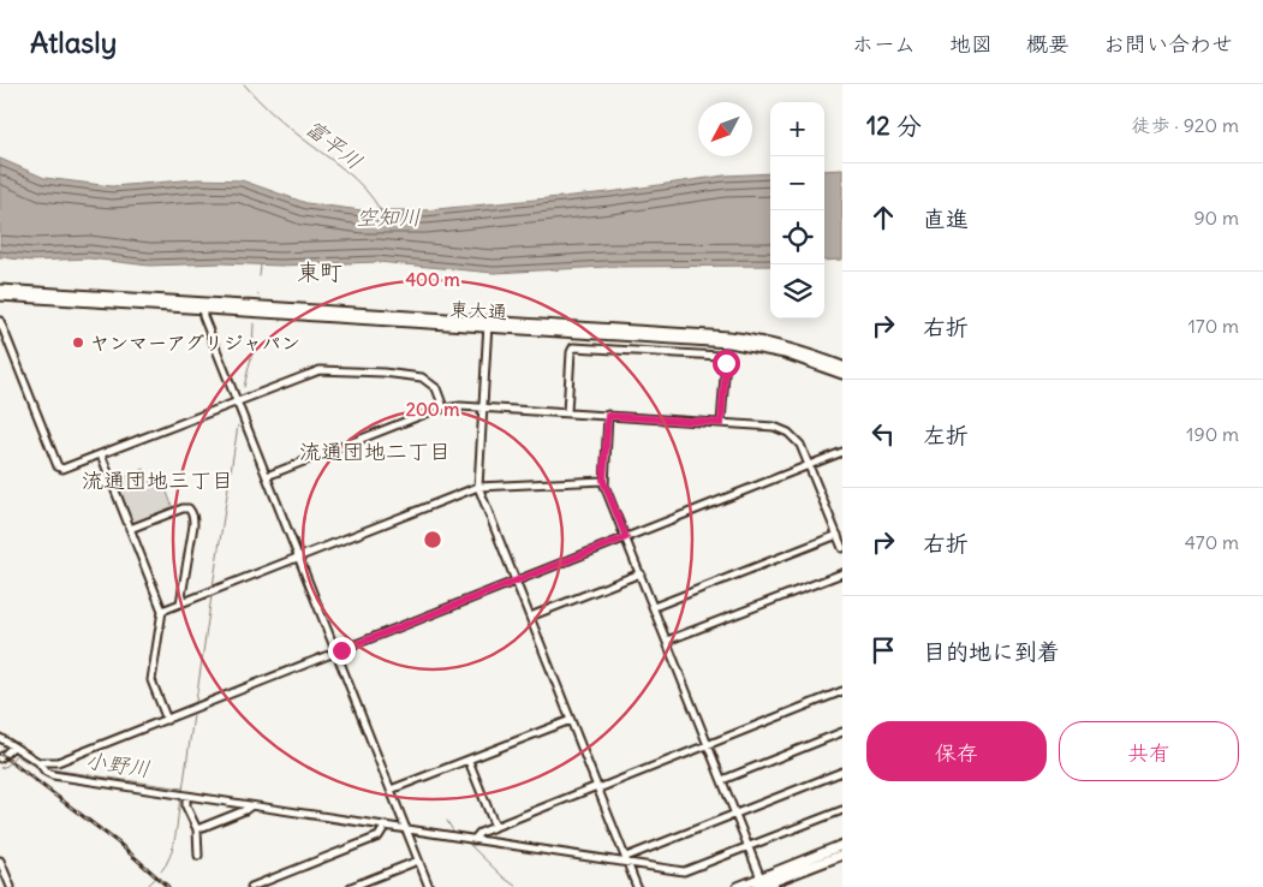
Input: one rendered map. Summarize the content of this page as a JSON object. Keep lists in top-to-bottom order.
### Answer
{
  "streets": {
    "highway": ["東大通"]
  },
  "districts": ["東町", "流通団地二丁目", "流通団地三丁目"],
  "water": ["富平川", "空知川", "小野川"],
  "places": ["ヤンマーアグリジャパン"],
  "north": "bottom left",
  "page": {
    "header": "Atlasly",
    "nav": [
      "ホーム",
      "地図",
      "概要",
      "お問い合わせ"
    ],
    "heading": ["12 分", "徒歩 · 920 m"],
    "map_buttons": ["+", "−"],
    "list": [
      ["直進", "90 m"],
      ["右折", "170 m"],
      ["左折", "190 m"],
      ["右折", "470 m"],
      "目的地に到着"
    ],
    "buttons": ["保存", "共有"]
  },
  "rings": ["400 m", "200 m"]
}
